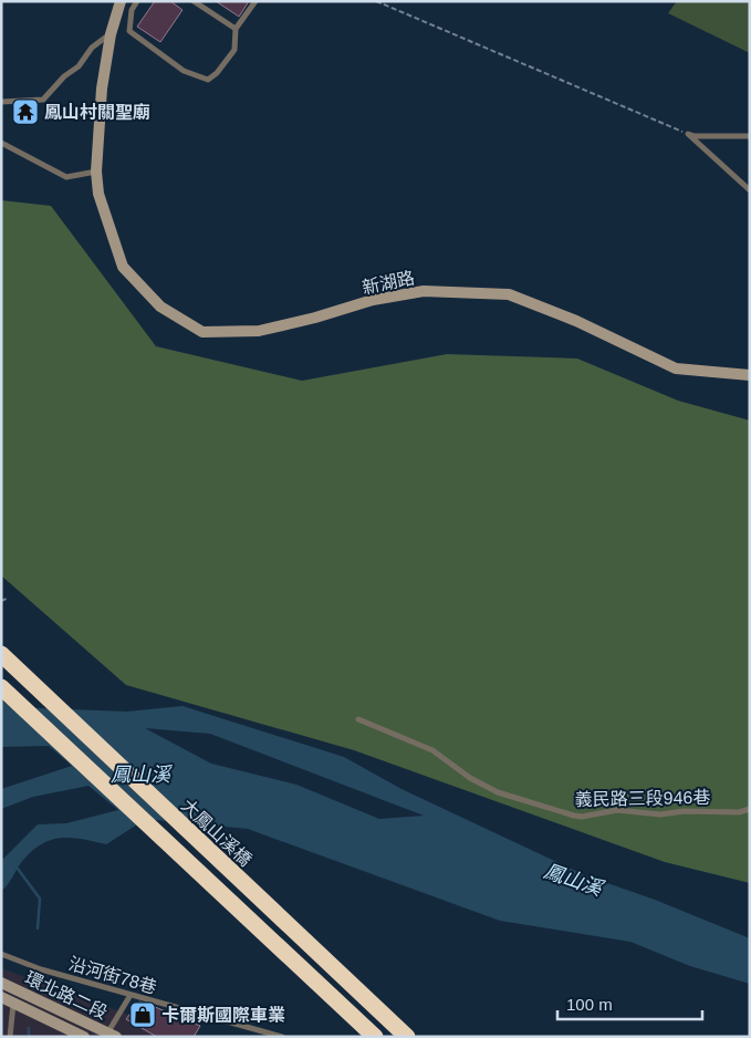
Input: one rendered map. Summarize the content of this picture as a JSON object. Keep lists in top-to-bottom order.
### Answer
{
  "streets": {
    "highway": ["大鳳山溪橋"],
    "main road": ["新湖路", "環北路二段"],
    "lane": ["義民路三段946巷", "沿河街78巷"]
  },
  "water": ["鳳山溪"],
  "places": {
    "temple": ["鳳山村關聖廟"],
    "shop": ["卡爾斯國際車業"]
  },
  "scale_bar": "100 m"
}
